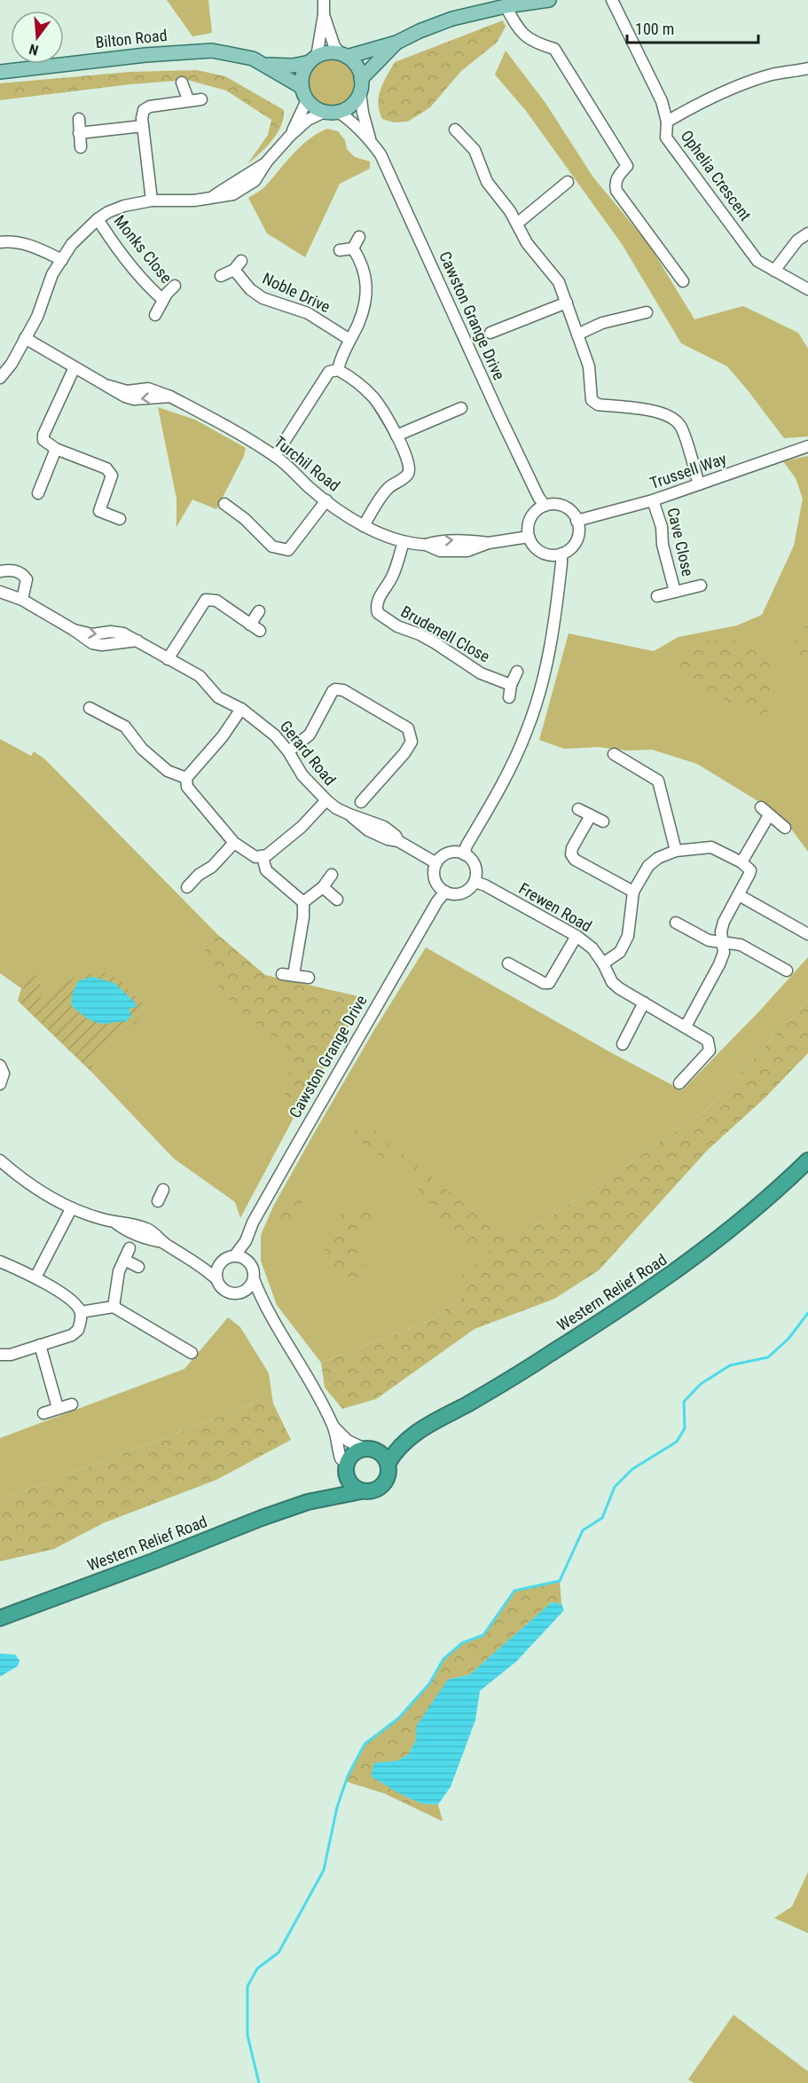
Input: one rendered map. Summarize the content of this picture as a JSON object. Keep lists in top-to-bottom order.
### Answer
{
  "streets": {
    "highway": ["Western Relief Road"],
    "main road": ["Bilton Road"],
    "street": [
      "Ophelia Crescent",
      "Monks Close",
      "Noble Drive",
      "Cawston Grange Drive",
      "Turchil Road",
      "Trussell Way",
      "Cave Close",
      "Brudenell Close",
      "Gerard Road",
      "Frewen Road"
    ]
  },
  "crossings": [
    ["Bilton Road", "Cawston Grange Drive"],
    ["Cawston Grange Drive", "Turchil Road"],
    ["Cawston Grange Drive", "Trussell Way"],
    ["Cawston Grange Drive", "Gerard Road"],
    ["Cawston Grange Drive", "Frewen Road"],
    ["Turchil Road", "Trussell Way"],
    ["Turchil Road", "Brudenell Close"],
    ["Trussell Way", "Cave Close"],
    ["Gerard Road", "Frewen Road"]
  ],
  "scale_bar": "100 m",
  "north": "bottom"
}
